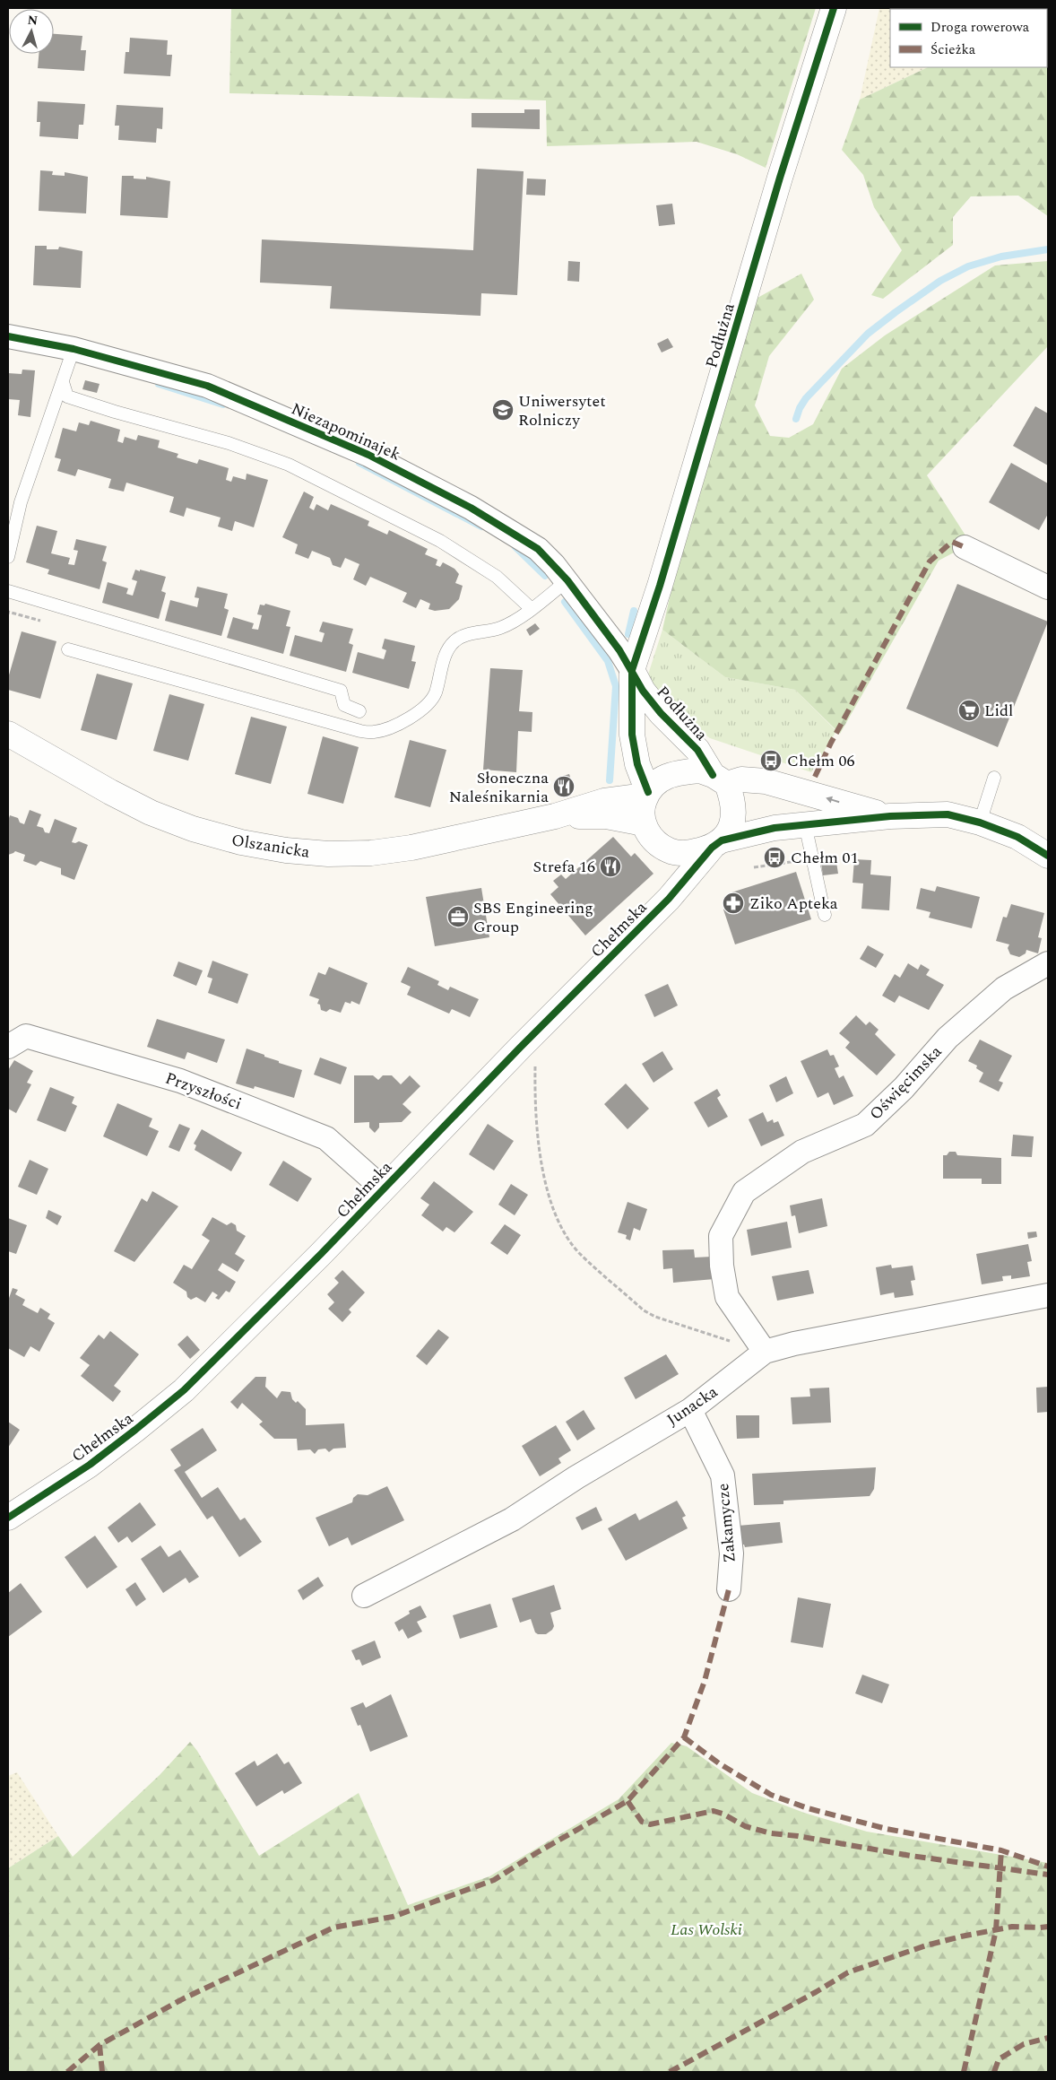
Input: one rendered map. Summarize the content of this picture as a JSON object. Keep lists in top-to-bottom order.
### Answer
{
  "streets": {
    "street": [
      "Podłużna",
      "Niezapominajek",
      "Olszanicka",
      "Chełmska",
      "Oświęcimska",
      "Przyszłości",
      "Junacka",
      "Zakamycze"
    ]
  },
  "crossings": [
    ["Podłużna", "Niezapominajek"],
    ["Podłużna", "Olszanicka"],
    ["Podłużna", "Chełmska"],
    ["Olszanicka", "Chełmska"],
    ["Chełmska", "Przyszłości"],
    ["Oświęcimska", "Junacka"],
    ["Junacka", "Zakamycze"]
  ],
  "parks": ["Las Wolski"],
  "places": {
    "school or university": ["Uniwersytet Rolniczy"],
    "supermarket": ["Lidl"],
    "bus stop": ["Chełm 06", "Chełm 01"],
    "restaurant": ["Słoneczna Naleśnikarnia", "Strefa 16"],
    "pharmacy": ["Ziko Apteka"],
    "office": ["SBS Engineering Group"]
  },
  "legend": ["Droga rowerowa", "Ścieżka"],
  "north": "top"
}
